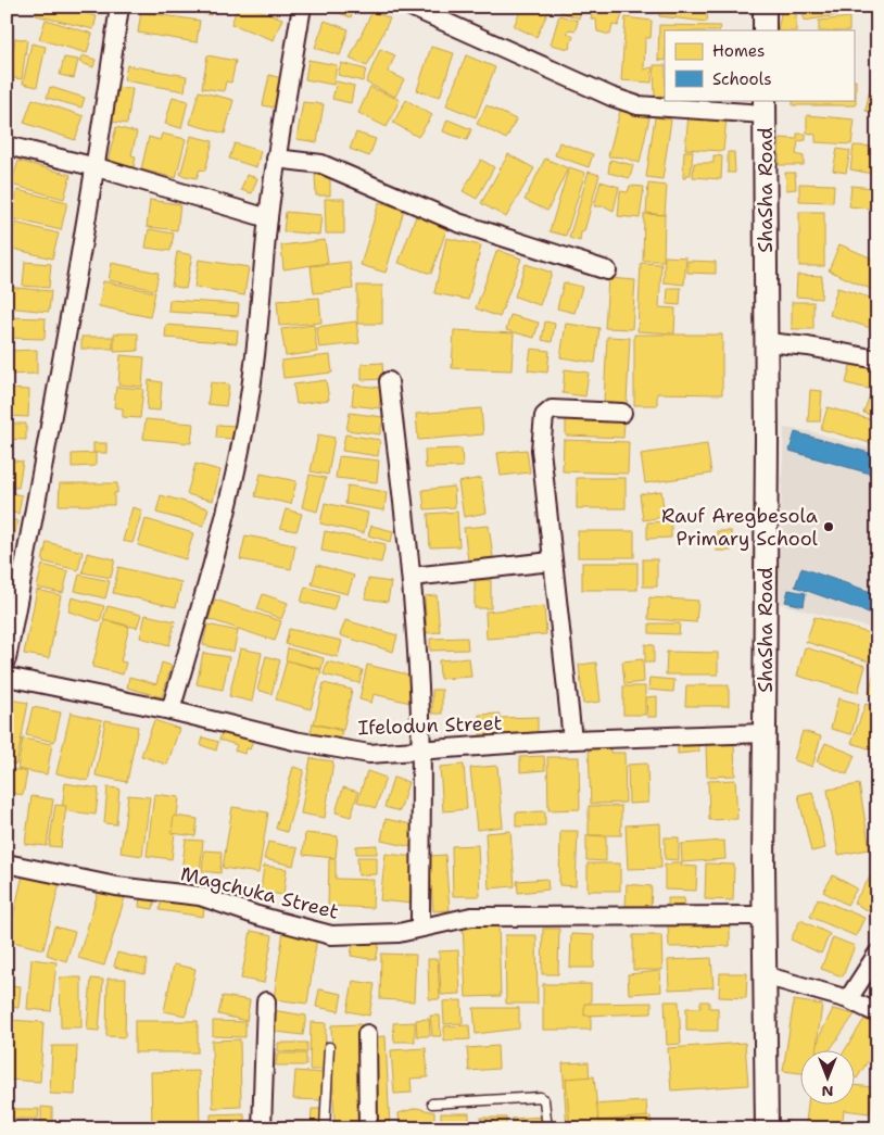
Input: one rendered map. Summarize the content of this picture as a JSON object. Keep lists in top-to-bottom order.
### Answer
{
  "streets": {
    "street": ["ShaSha Road", "Ifelodun Street", "Magchuka Street"]
  },
  "crossings": [
    ["ShaSha Road", "Ifelodun Street"],
    ["ShaSha Road", "Magchuka Street"]
  ],
  "places": ["Rauf Aregbesola Primary School"],
  "legend": ["Homes", "Schools"],
  "north": "bottom"
}
